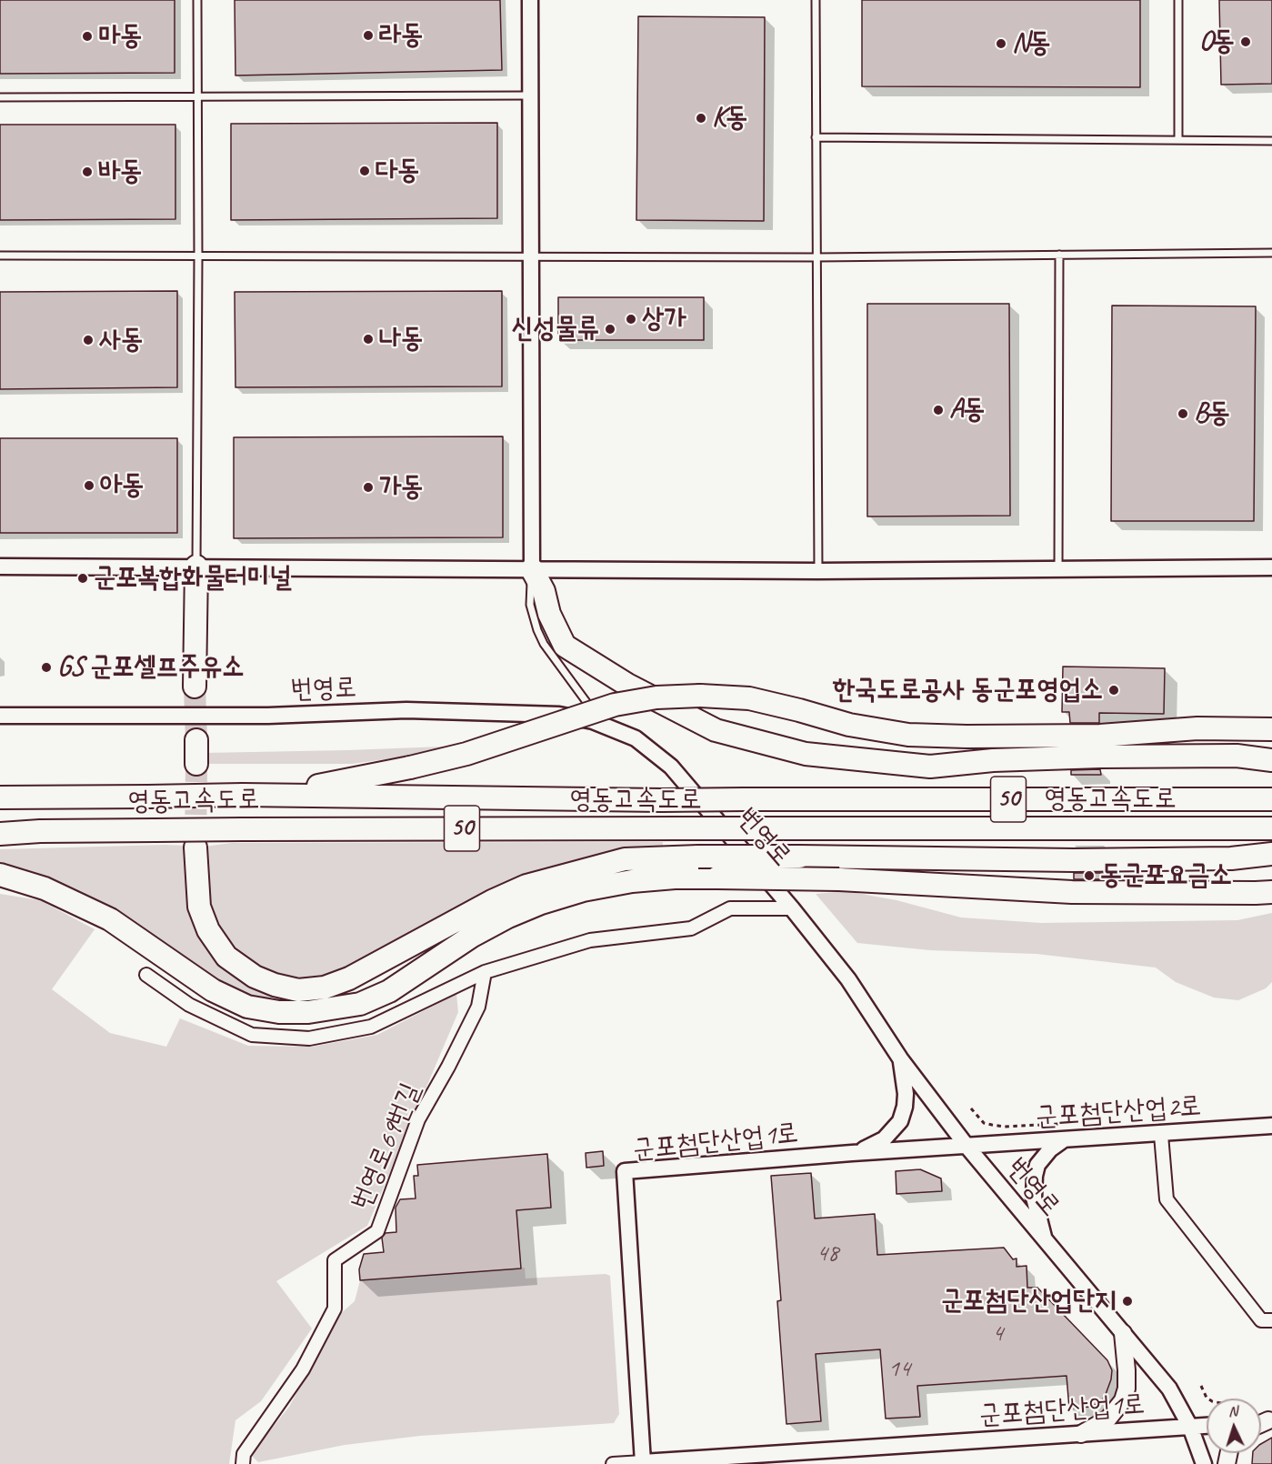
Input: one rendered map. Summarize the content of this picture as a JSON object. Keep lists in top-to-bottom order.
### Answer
{
  "streets": {
    "highway": ["50", "영동고속도로"],
    "street": [
      "번영로",
      "군포첨단산업2로",
      "군포첨단산업1로",
      "번영로69번길"
    ]
  },
  "crossings": [
    ["번영로", "군포첨단산업2로"],
    ["번영로", "군포첨단산업1로"],
    ["군포첨단산업2로", "군포첨단산업1로"]
  ],
  "places": [
    "라동",
    "마동",
    "O동",
    "N동",
    "K동",
    "다동",
    "바동",
    "상가",
    "신성물류",
    "나동",
    "사동",
    "A동",
    "B동",
    "아동",
    "가동",
    "군포복합화물터미널",
    "GS 군포셀프주유소",
    "한국도로공사 동군포영업소",
    "동군포요금소",
    "군포첨단산업단지"
  ],
  "house_numbers": ["48", "4", "14"],
  "north": "top"
}
